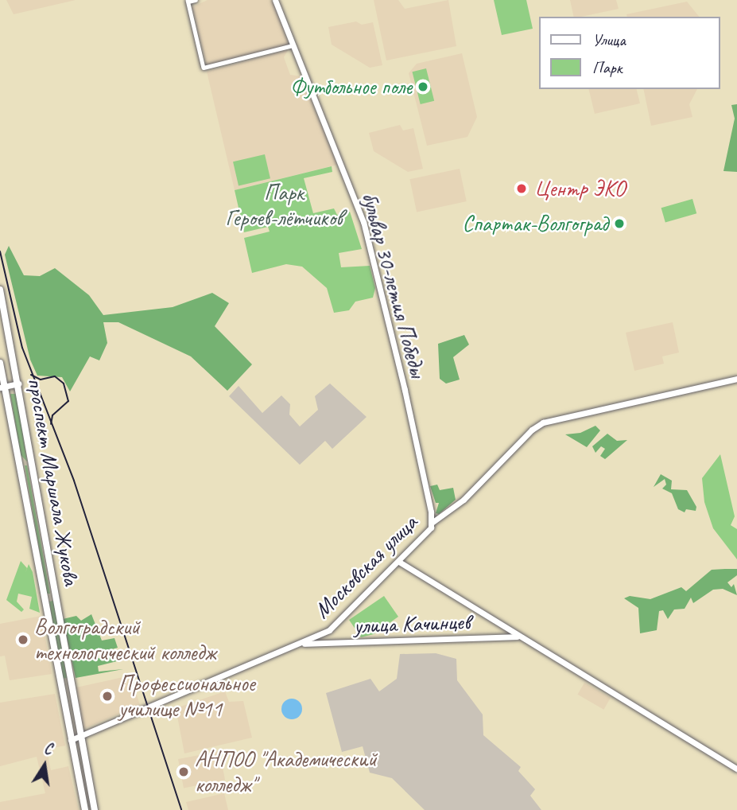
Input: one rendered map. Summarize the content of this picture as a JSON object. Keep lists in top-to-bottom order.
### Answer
{
  "streets": {
    "highway": ["проспект Маршала Жукова"],
    "main road": ["бульвар 30-летия Победы", "Московская улица", "улица Качинцев"]
  },
  "crossings": [
    ["бульвар 30-летия Победы", "Московская улица"],
    ["проспект Маршала Жукова", "улица Качинцев"],
    ["Московская улица", "улица Качинцев"]
  ],
  "parks": ["Парк Героев-лётчиков"],
  "places": [
    "Футбольное поле",
    "Центр ЭКО",
    "Спартак-Волгоград",
    "Волгоградский технологический колледж",
    "Профессиональное училище №11",
    "АНПОО \"Академический колледж\""
  ],
  "legend": ["Улица", "Парк"],
  "north": "top"
}
